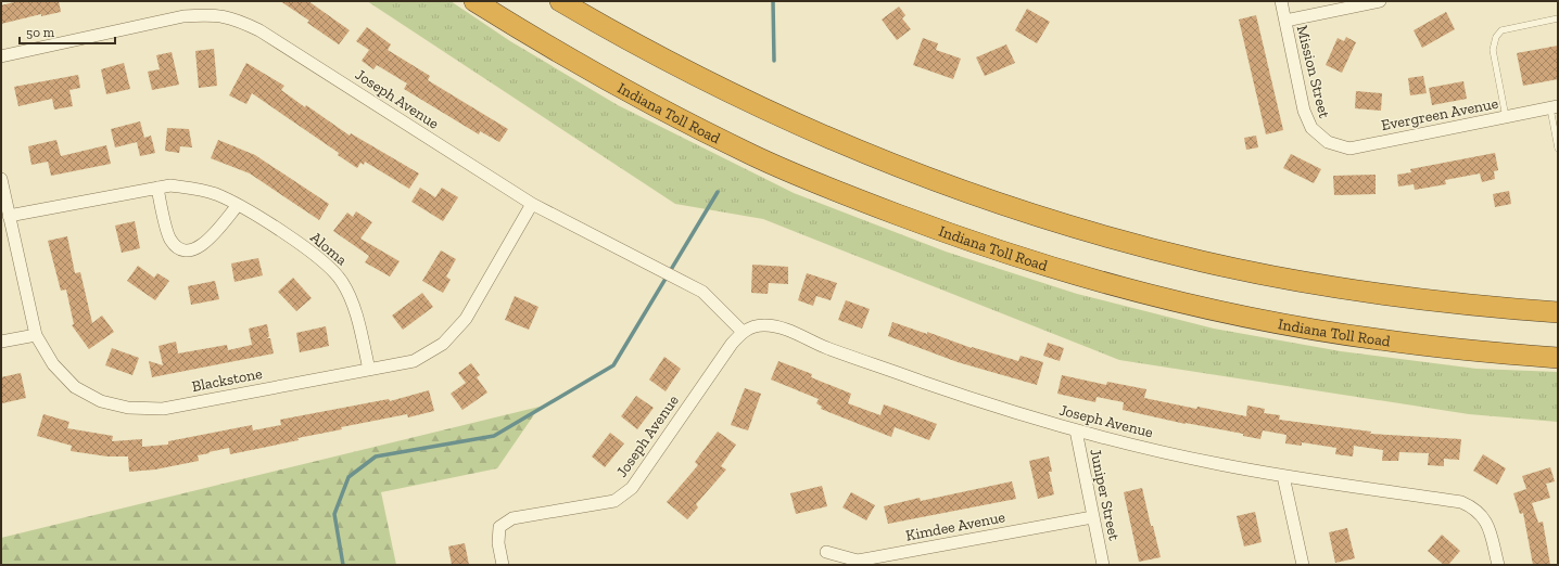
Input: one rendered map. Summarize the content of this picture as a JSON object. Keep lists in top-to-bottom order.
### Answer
{
  "streets": {
    "highway": ["Indiana Toll Road"],
    "street": [
      "Mission Street",
      "Joseph Avenue",
      "Evergreen Avenue",
      "Aloma",
      "Blackstone",
      "Juniper Street",
      "Kimdee Avenue"
    ]
  },
  "crossings": [
    ["Mission Street", "Evergreen Avenue"],
    ["Joseph Avenue", "Blackstone"],
    ["Joseph Avenue", "Juniper Street"],
    ["Aloma", "Blackstone"],
    ["Juniper Street", "Kimdee Avenue"]
  ],
  "scale_bar": "50 m"
}
